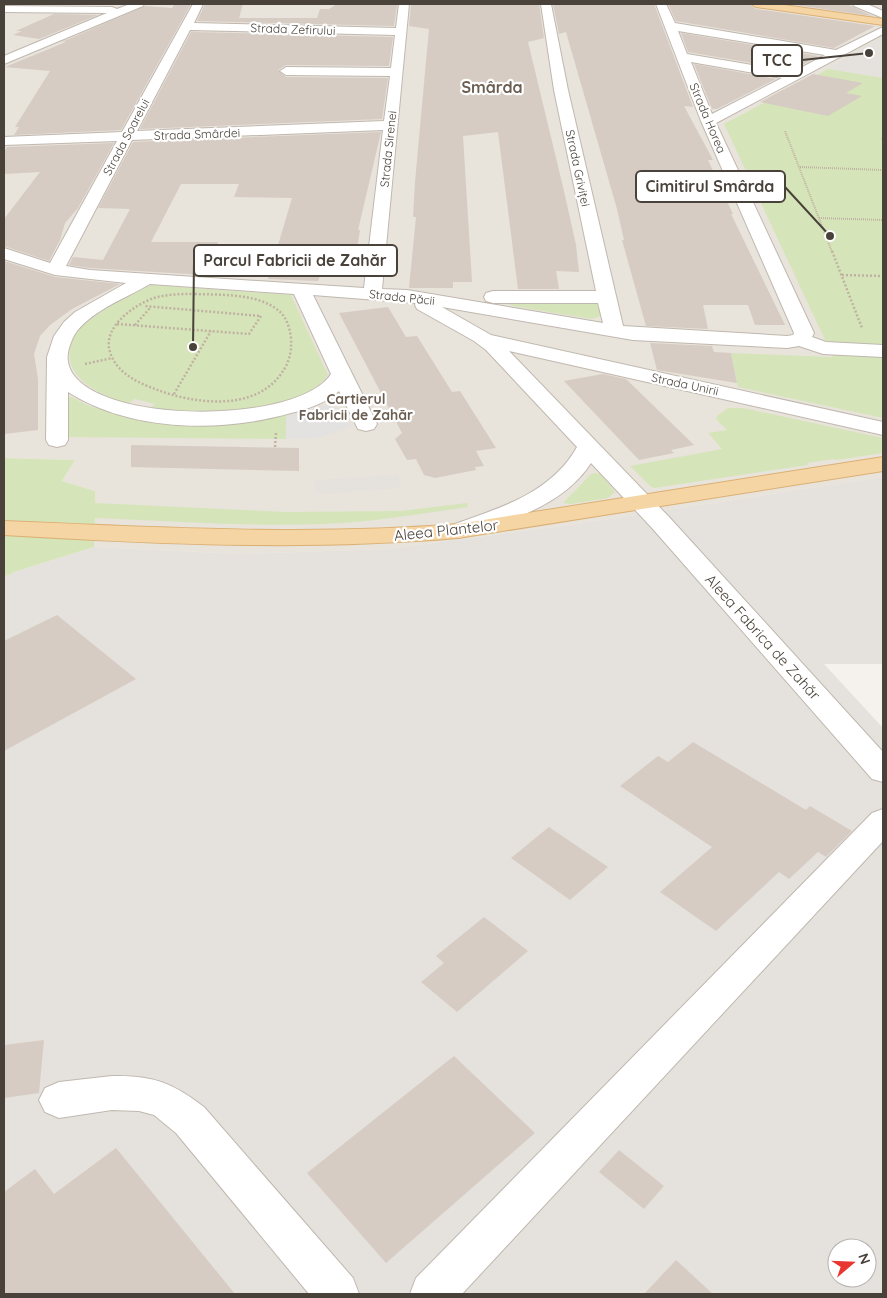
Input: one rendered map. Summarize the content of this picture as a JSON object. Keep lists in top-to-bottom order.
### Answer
{
  "streets": {
    "main road": ["Aleea Plantelor"],
    "street": [
      "Strada Zefirului",
      "Strada Horea",
      "Strada Smârdei",
      "Strada Soarelui",
      "Strada Sirenei",
      "Strada Griviței",
      "Strada Păcii",
      "Strada Unirii",
      "Aleea Fabrica de Zahăr"
    ]
  },
  "crossings": [
    ["Strada Zefirului", "Strada Soarelui"],
    ["Strada Zefirului", "Strada Sirenei"],
    ["Strada Horea", "Strada Păcii"],
    ["Strada Smârdei", "Strada Soarelui"],
    ["Strada Smârdei", "Strada Sirenei"],
    ["Strada Soarelui", "Strada Păcii"],
    ["Strada Sirenei", "Strada Păcii"],
    ["Strada Griviței", "Strada Păcii"],
    ["Aleea Plantelor", "Aleea Fabrica de Zahăr"]
  ],
  "districts": ["Smârda", "Cartierul Fabricii de Zahăr"],
  "places": ["TCC", "Cimitirul Smârda", "Parcul Fabricii de Zahăr"],
  "north": "right"
}
